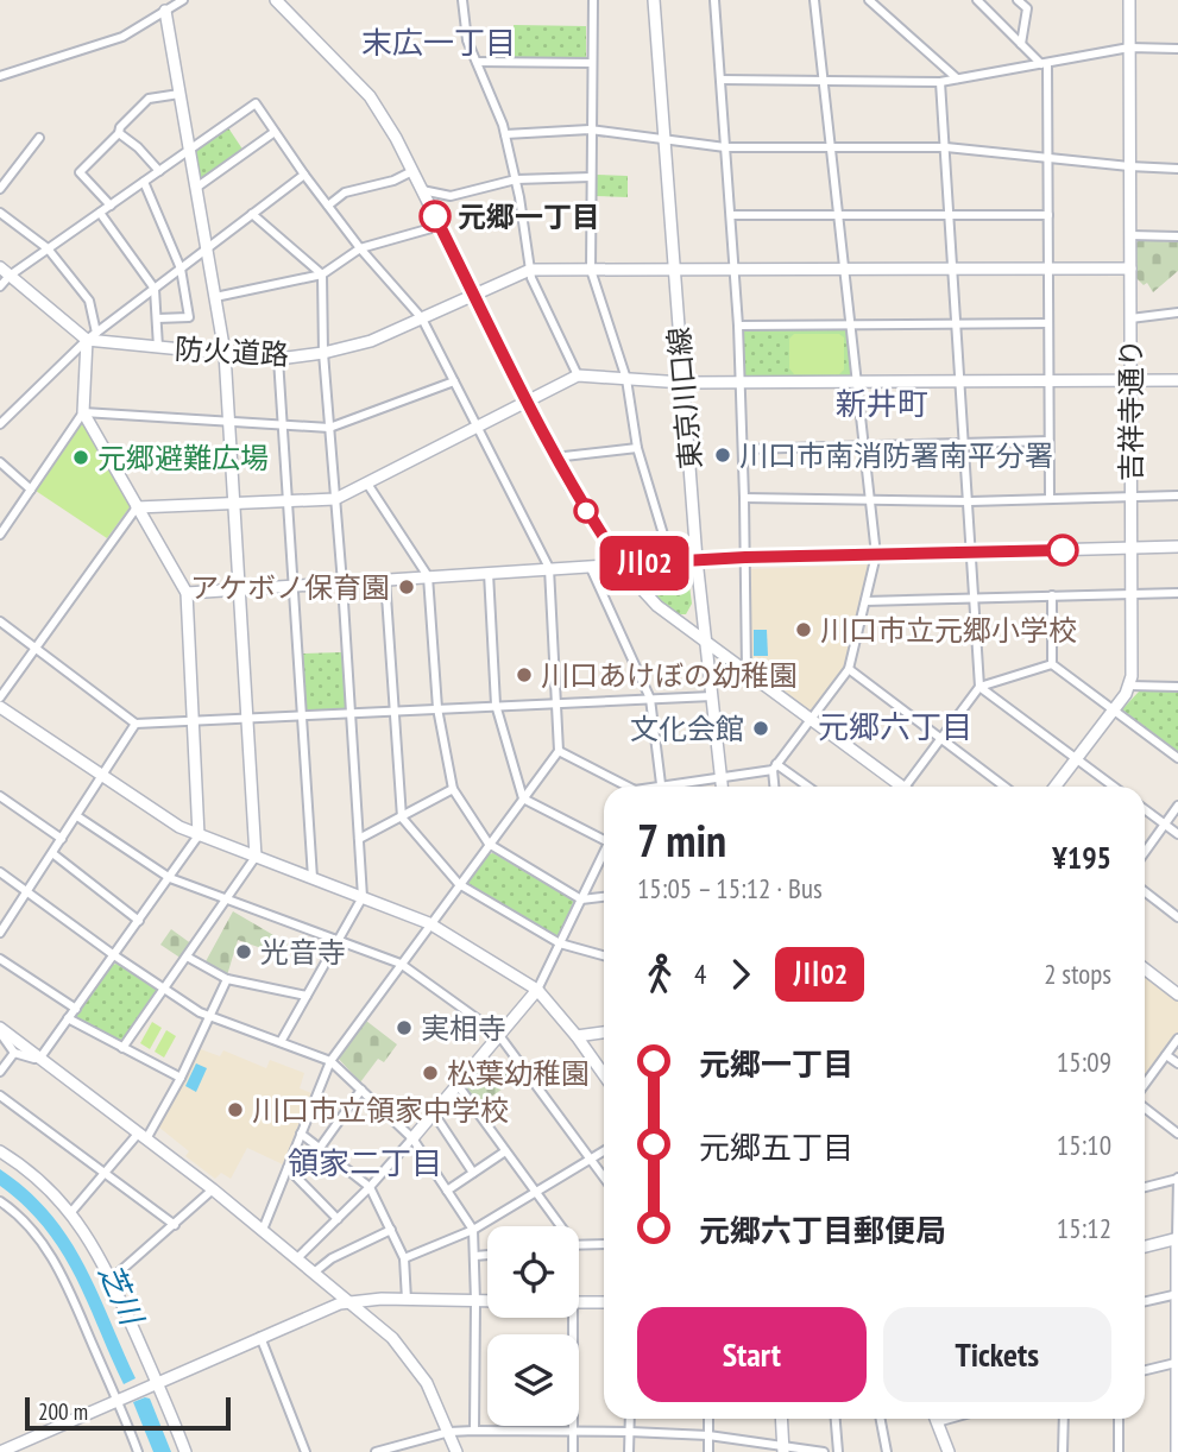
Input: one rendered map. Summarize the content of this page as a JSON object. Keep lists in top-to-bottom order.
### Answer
{
  "streets": {
    "street": ["防火道路", "東京川口線", "吉祥寺通り"]
  },
  "crossings": [
    ["防火道路", "東京川口線"],
    ["防火道路", "吉祥寺通り"]
  ],
  "districts": [
    "末広一丁目",
    "新井町",
    "元郷六丁目",
    "領家二丁目"
  ],
  "water": ["芝川"],
  "places": [
    "元郷一丁目",
    "川口市南消防署南平分署",
    "元郷避難広場",
    "アケボノ保育園",
    "川口市立元郷小学校",
    "川口あけぼの幼稚園",
    "文化会館",
    "光音寺",
    "実相寺",
    "松葉幼稚園",
    "川口市立領家中学校"
  ],
  "lines": ["bus line 川02"],
  "scale_bar": "200 m",
  "page": {
    "on_map": "川02",
    "heading": ["7 min", "15:05 – 15:12 · Bus", "¥195"],
    "legs": ["4", "川02", "2 stops"],
    "list": [
      {
        "name": "元郷一丁目",
        "value": "15:09"
      },
      {
        "name": "元郷五丁目",
        "value": "15:10"
      },
      {
        "name": "元郷六丁目郵便局",
        "value": "15:12"
      }
    ],
    "buttons": ["Start", "Tickets"],
    "scale": "200 m"
  }
}
